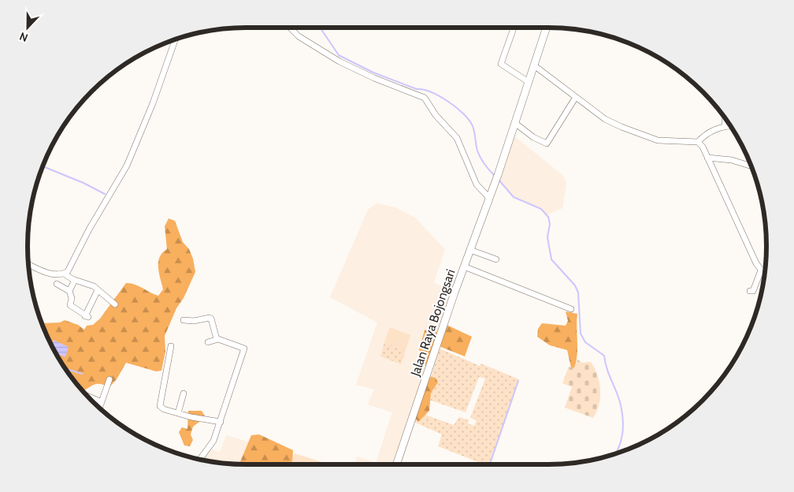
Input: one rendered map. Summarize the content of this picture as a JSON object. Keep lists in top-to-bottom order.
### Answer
{
  "streets": {
    "main road": ["Jalan Raya Bojongsari"]
  },
  "north": "bottom"
}
